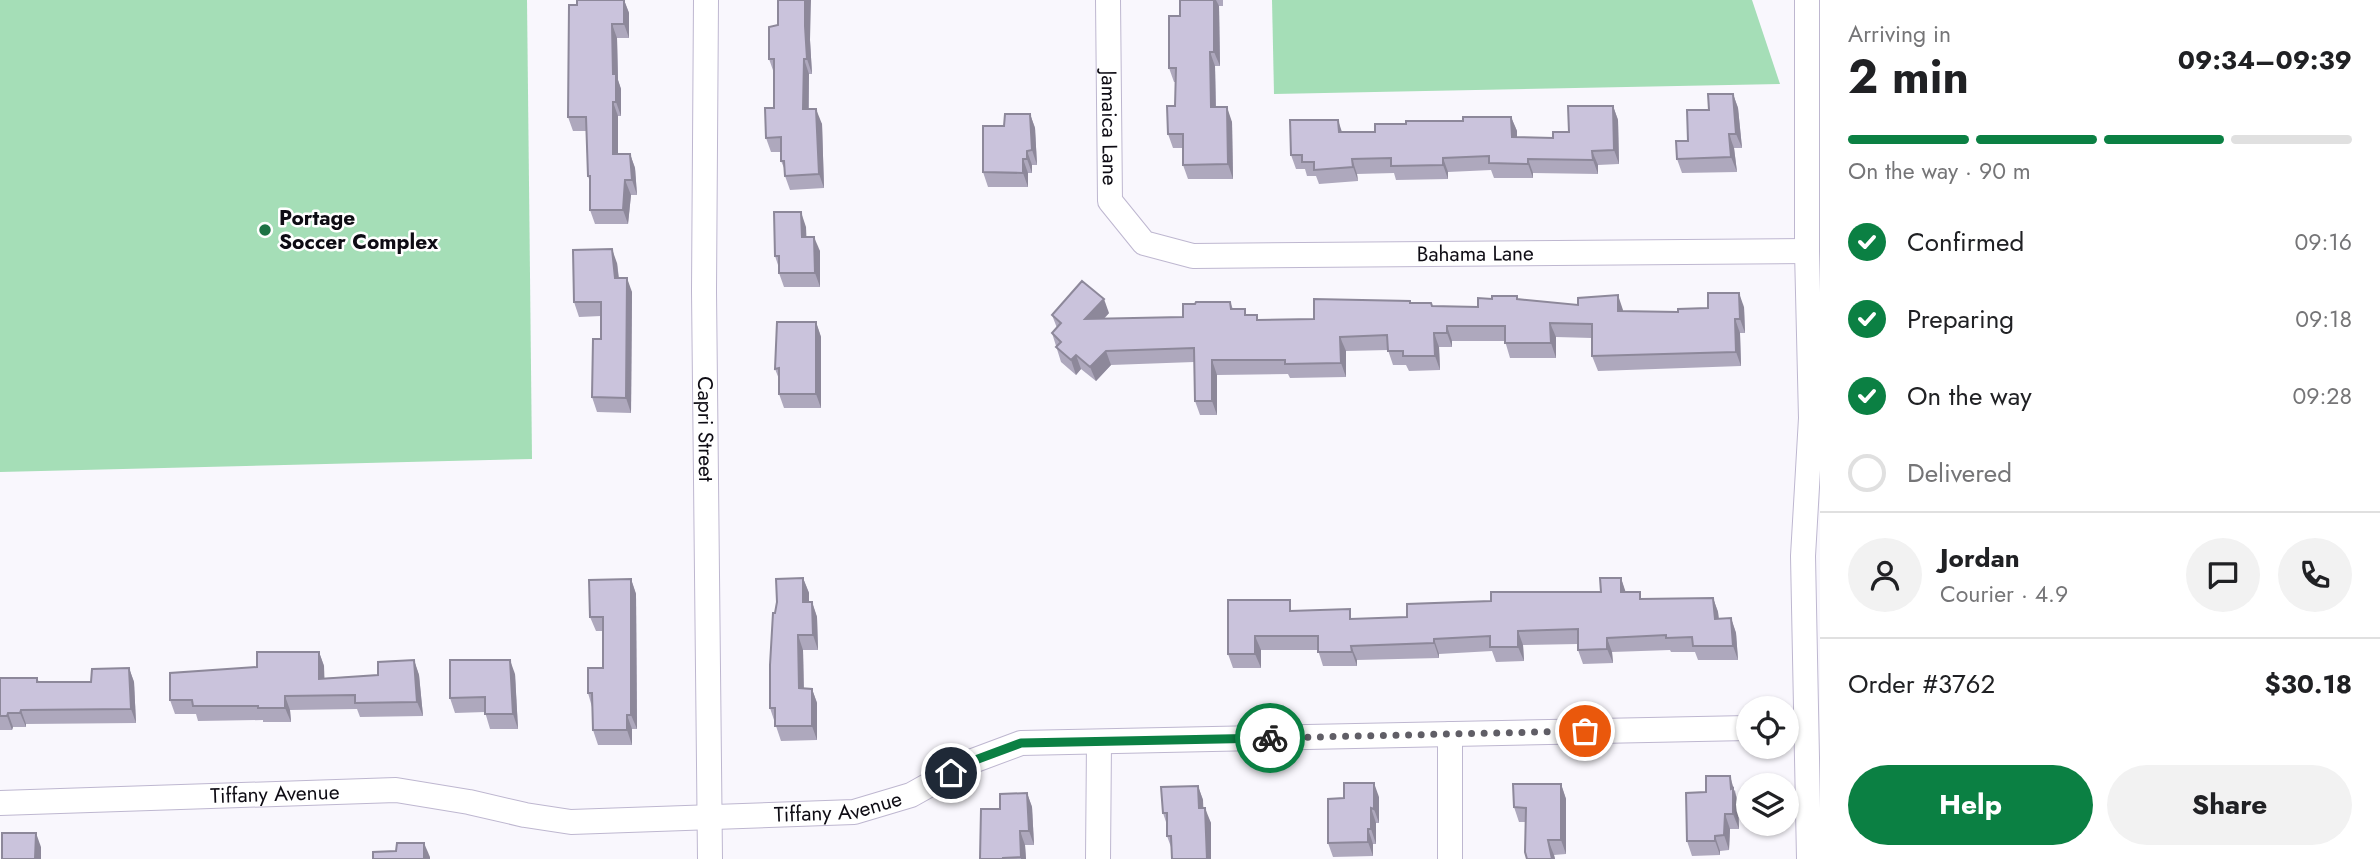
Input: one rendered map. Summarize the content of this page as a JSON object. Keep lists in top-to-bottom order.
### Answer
{
  "streets": {
    "street": [
      "Jamaica Lane",
      "Bahama Lane",
      "Capri Street",
      "Tiffany Avenue"
    ]
  },
  "crossings": [
    ["Jamaica Lane", "Bahama Lane"],
    ["Capri Street", "Tiffany Avenue"]
  ],
  "places": ["Portage Soccer Complex"],
  "page": {
    "heading": ["2 min", "Arriving in", "09:34–09:39"],
    "panel": [
      "Jordan",
      "Courier · 4.9",
      "Order #3762",
      "$30.18"
    ],
    "bar": "On the way · 90 m",
    "list": [
      ["Confirmed", "09:16"],
      ["Preparing", "09:18"],
      ["On the way", "09:28"],
      "Delivered"
    ],
    "buttons": ["Help", "Share"]
  }
}
